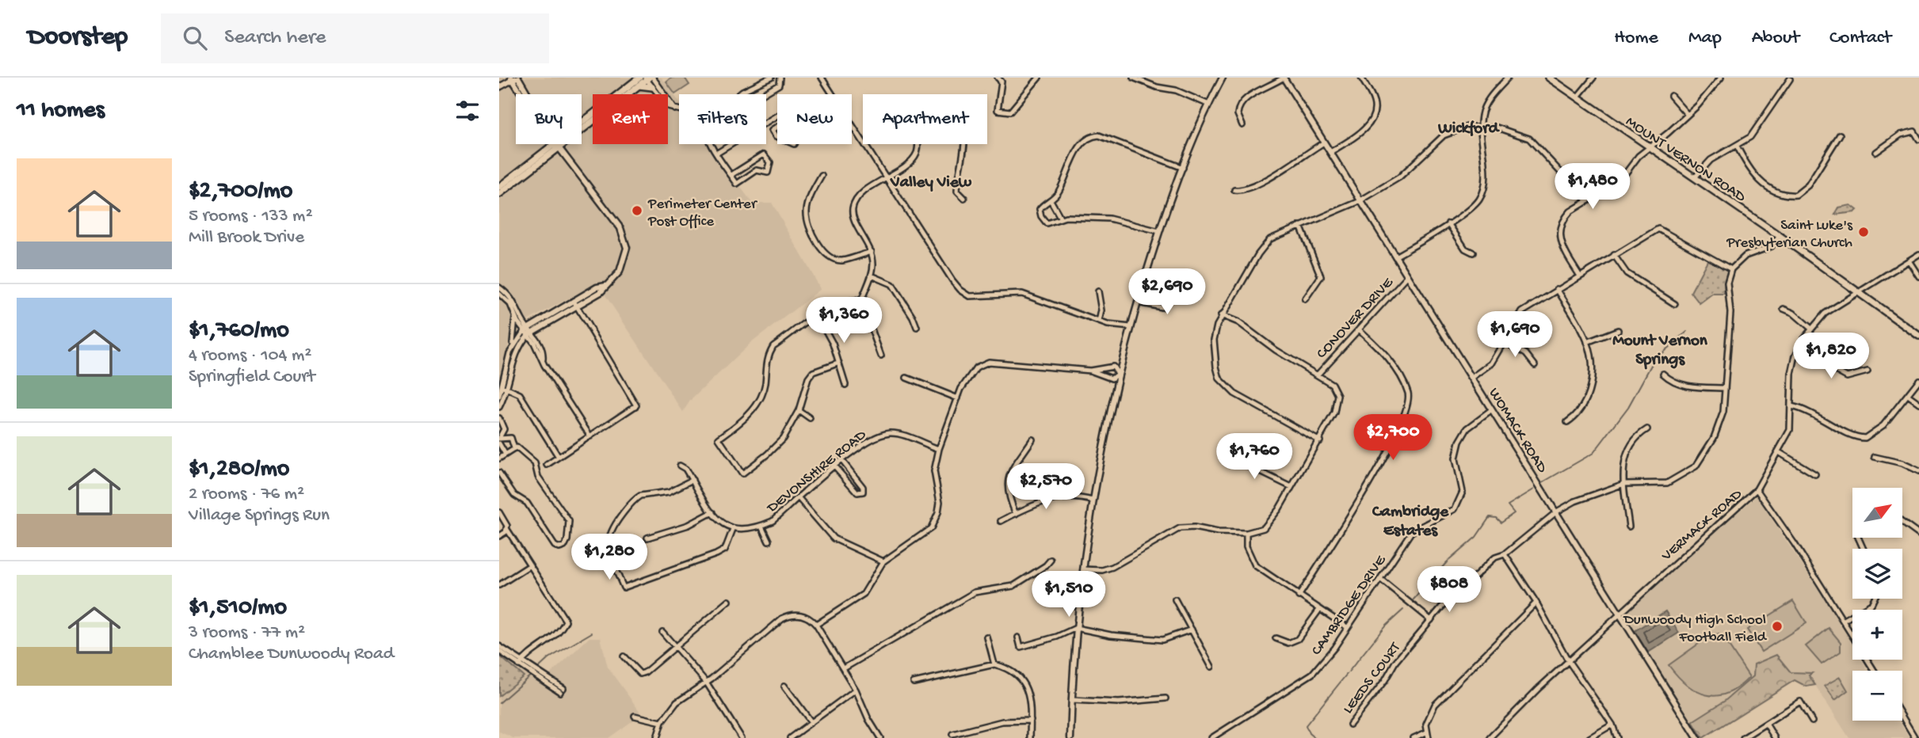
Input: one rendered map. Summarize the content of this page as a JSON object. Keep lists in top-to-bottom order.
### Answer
{
  "streets": {
    "main road": ["MOUNT VERNON ROAD"],
    "street": [
      "CONOVER DRIVE",
      "WOMACK ROAD",
      "DEVONSHIRE ROAD",
      "VERMACK ROAD",
      "CAMBRIDGE DRIVE",
      "LEEDS COURT"
    ]
  },
  "crossings": [
    ["MOUNT VERNON ROAD", "VERMACK ROAD"],
    ["CONOVER DRIVE", "WOMACK ROAD"],
    ["WOMACK ROAD", "VERMACK ROAD"],
    ["WOMACK ROAD", "CAMBRIDGE DRIVE"],
    ["WOMACK ROAD", "LEEDS COURT"]
  ],
  "districts": [
    "Wickford",
    "Valley View",
    "Mount Vernon Springs",
    "Cambridge Estates"
  ],
  "places": ["Perimeter Center Post Office", "Saint Luke's Presbyterian Church", "Dunwoody High School Football Field"],
  "north": "top right",
  "page": {
    "header": "Doorstep",
    "search": "Search here",
    "nav": [
      "Home",
      "Map",
      "About",
      "Contact"
    ],
    "heading": "11 homes",
    "chip": [
      "Buy",
      "Rent",
      "Filters",
      "New",
      "Apartment"
    ],
    "list": [
      {
        "name": "$2,700/mo",
        "note": "5 rooms · 133 m² · Mill Brook Drive"
      },
      {
        "name": "$1,760/mo",
        "note": "4 rooms · 104 m² · Springfield Court"
      },
      {
        "name": "$1,280/mo",
        "note": "2 rooms · 76 m² · Village Springs Run"
      },
      {
        "name": "$1,510/mo",
        "note": "3 rooms · 77 m² · Chamblee Dunwoody Road"
      }
    ],
    "price": [
      "$1,480",
      "$2,690",
      "$1,360",
      "$1,690",
      "$1,820",
      "$2,700",
      "$1,760",
      "$2,570",
      "$1,280",
      "$808",
      "$1,510"
    ],
    "map_buttons": ["+", "−"]
  }
}
